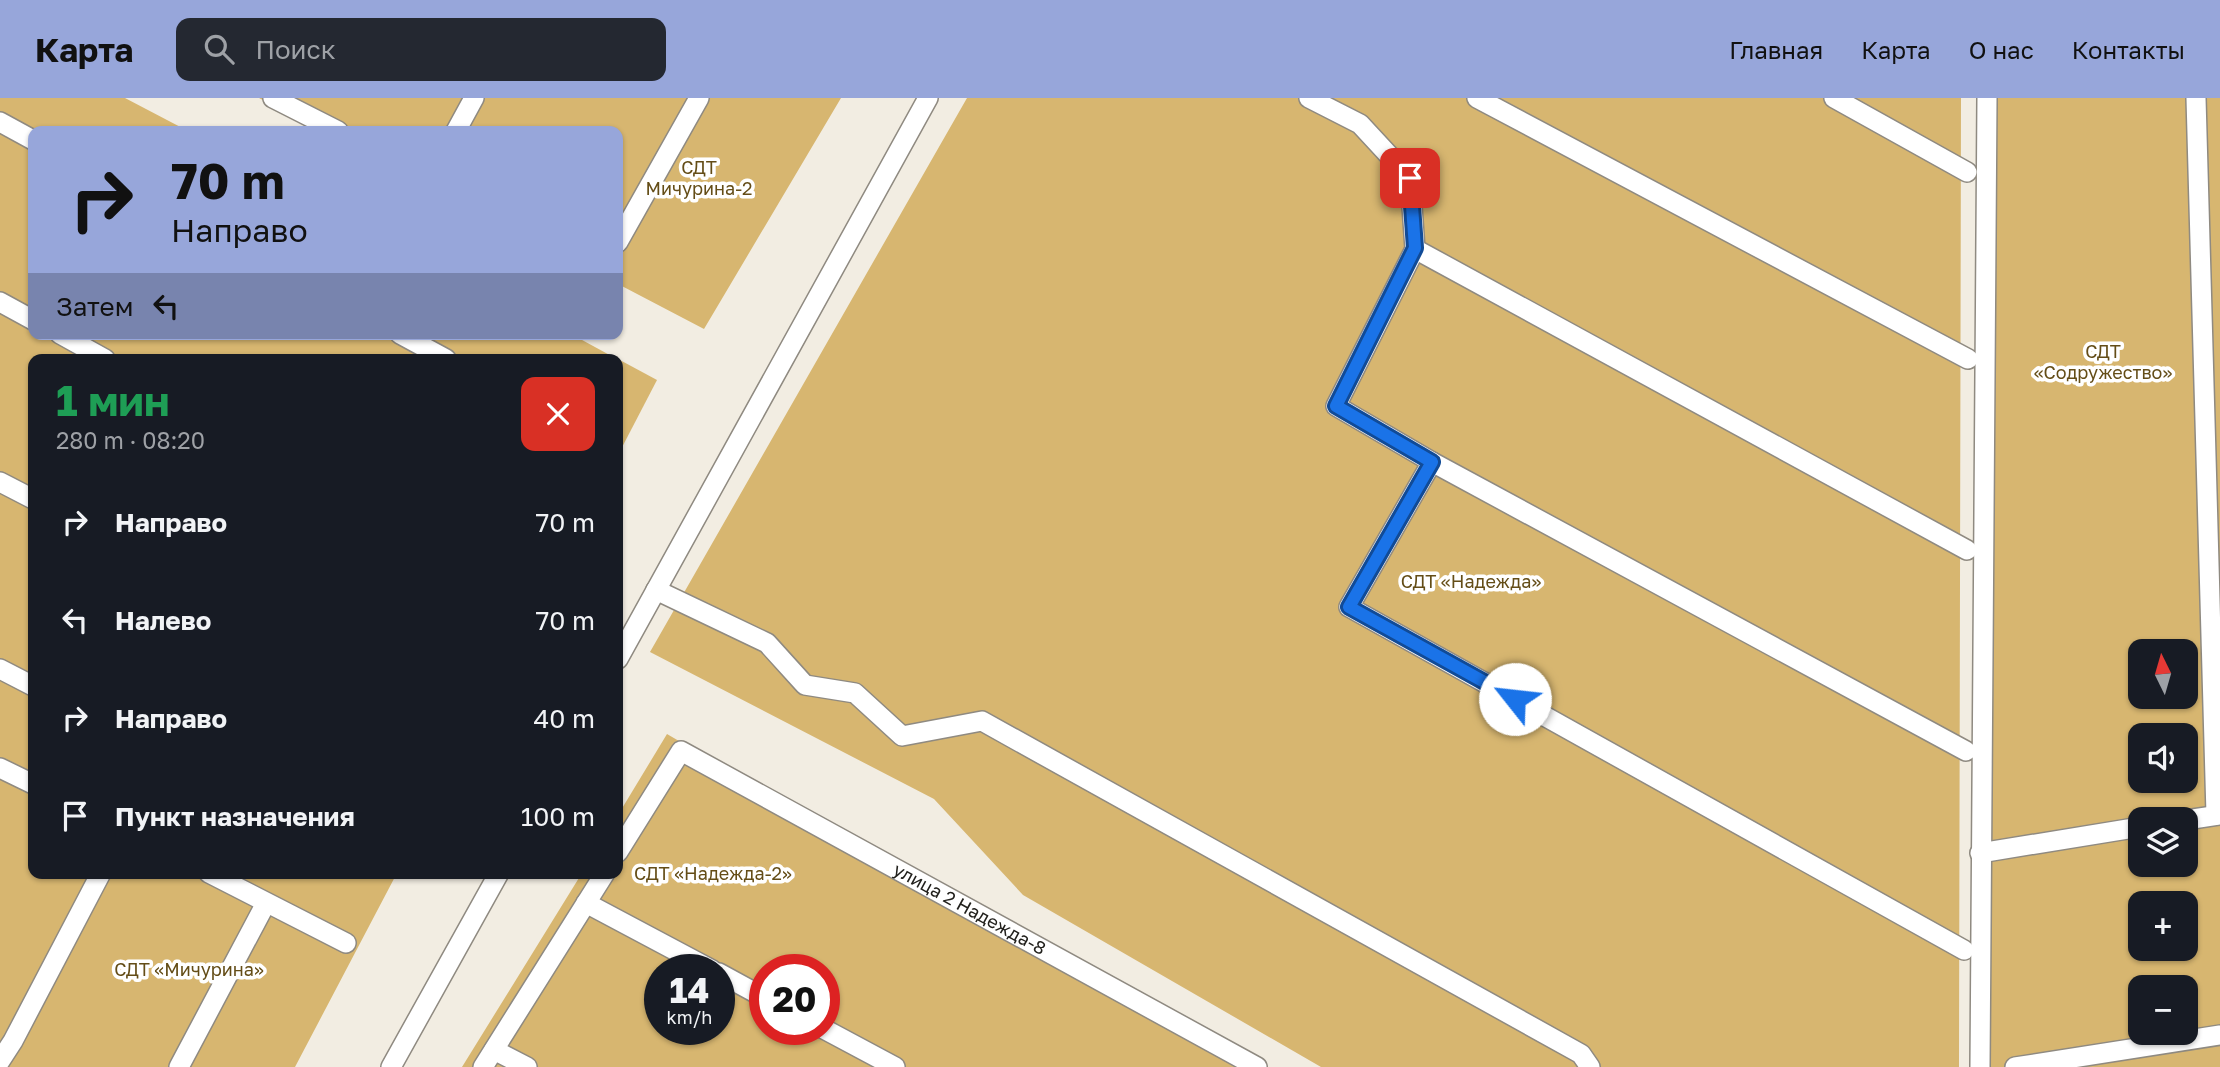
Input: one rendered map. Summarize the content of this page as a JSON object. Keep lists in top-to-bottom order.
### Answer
{
  "streets": {
    "street": ["улица 2 Надежда-8"]
  },
  "parks": [
    "СДТ Мичурина-2",
    "СДТ «Содружество»",
    "СДТ «Надежда»",
    "СДТ «Надежда-2»",
    "СДТ «Мичурина»"
  ],
  "north": "top",
  "page": {
    "header": "Карта",
    "search": "Поиск",
    "nav": [
      "Главная",
      "Карта",
      "О нас",
      "Контакты"
    ],
    "turn": ["70 m", "Направо"],
    "then": "Затем",
    "heading": ["1 мин", "280 m · 08:20"],
    "list": [
      {
        "name": "Направо",
        "value": "70 m"
      },
      {
        "name": "Налево",
        "value": "70 m"
      },
      {
        "name": "Направо",
        "value": "40 m"
      },
      {
        "name": "Пункт назначения",
        "value": "100 m"
      }
    ],
    "map_buttons": ["+", "−"],
    "speed": "14 km/h",
    "limit": "20"
  }
}
